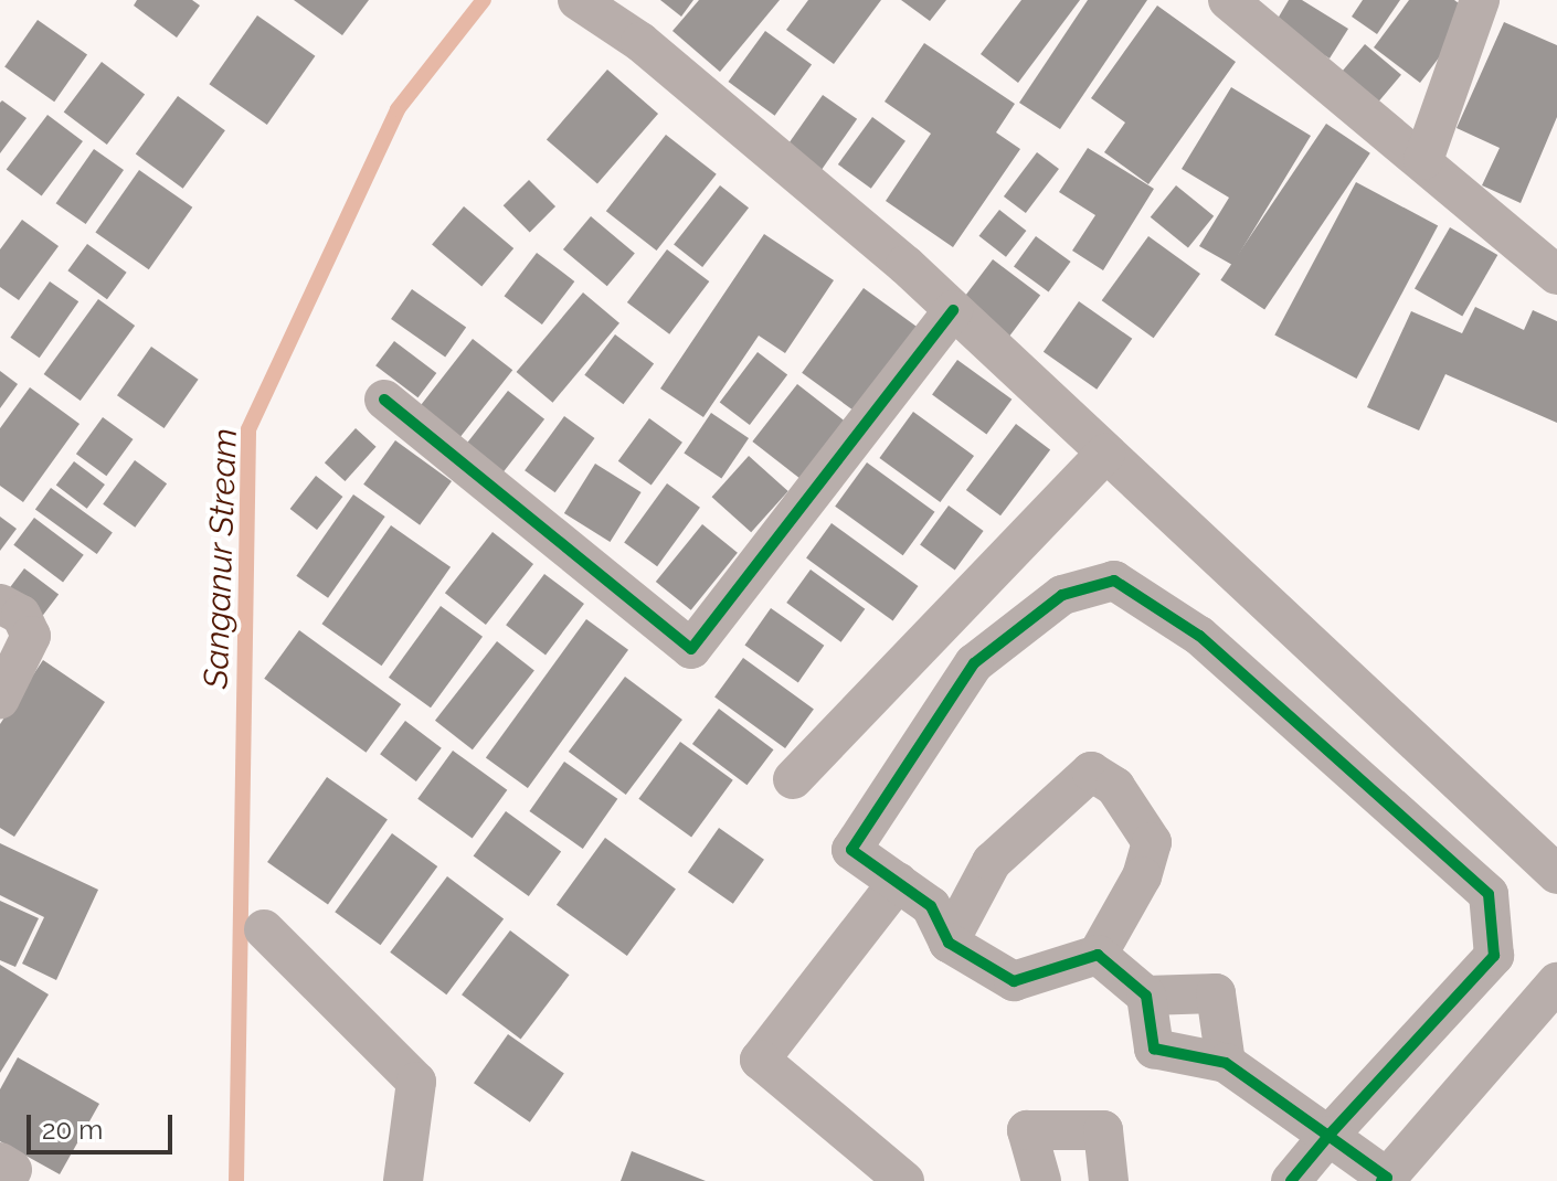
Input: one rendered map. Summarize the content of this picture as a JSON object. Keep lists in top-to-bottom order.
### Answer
{
  "water": ["Sanganur Stream"],
  "scale_bar": "20 m"
}
